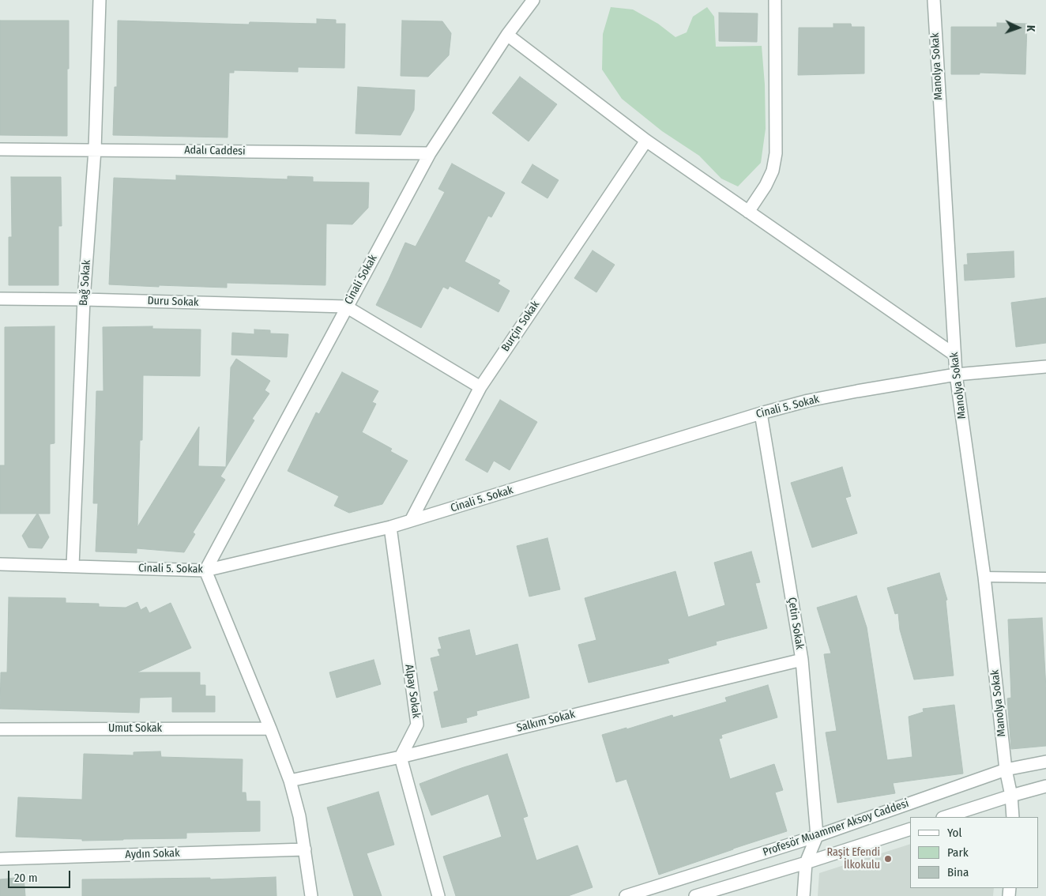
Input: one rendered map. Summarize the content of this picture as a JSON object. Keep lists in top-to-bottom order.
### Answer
{
  "streets": {
    "street": [
      "Manolya Sokak",
      "Adalı Caddesi",
      "Cinali Sokak",
      "Bağ Sokak",
      "Duru Sokak",
      "Burçin Sokak",
      "Cinali 5. Sokak",
      "Çetin Sokak",
      "Alpay Sokak",
      "Salkım Sokak",
      "Umut Sokak",
      "Profesör Muammer Aksoy Caddesi",
      "Aydın Sokak"
    ]
  },
  "crossings": [
    ["Manolya Sokak", "Cinali 5. Sokak"],
    ["Manolya Sokak", "Profesör Muammer Aksoy Caddesi"],
    ["Adalı Caddesi", "Cinali Sokak"],
    ["Adalı Caddesi", "Bağ Sokak"],
    ["Cinali Sokak", "Duru Sokak"],
    ["Cinali Sokak", "Cinali 5. Sokak"],
    ["Bağ Sokak", "Duru Sokak"],
    ["Bağ Sokak", "Cinali 5. Sokak"],
    ["Burçin Sokak", "Cinali 5. Sokak"],
    ["Cinali 5. Sokak", "Çetin Sokak"],
    ["Cinali 5. Sokak", "Alpay Sokak"],
    ["Çetin Sokak", "Salkım Sokak"],
    ["Çetin Sokak", "Profesör Muammer Aksoy Caddesi"],
    ["Alpay Sokak", "Salkım Sokak"]
  ],
  "places": ["Raşit Efendi İlkokulu"],
  "legend": ["Yol", "Park", "Bina"],
  "scale_bar": "20 m",
  "north": "right"
}
